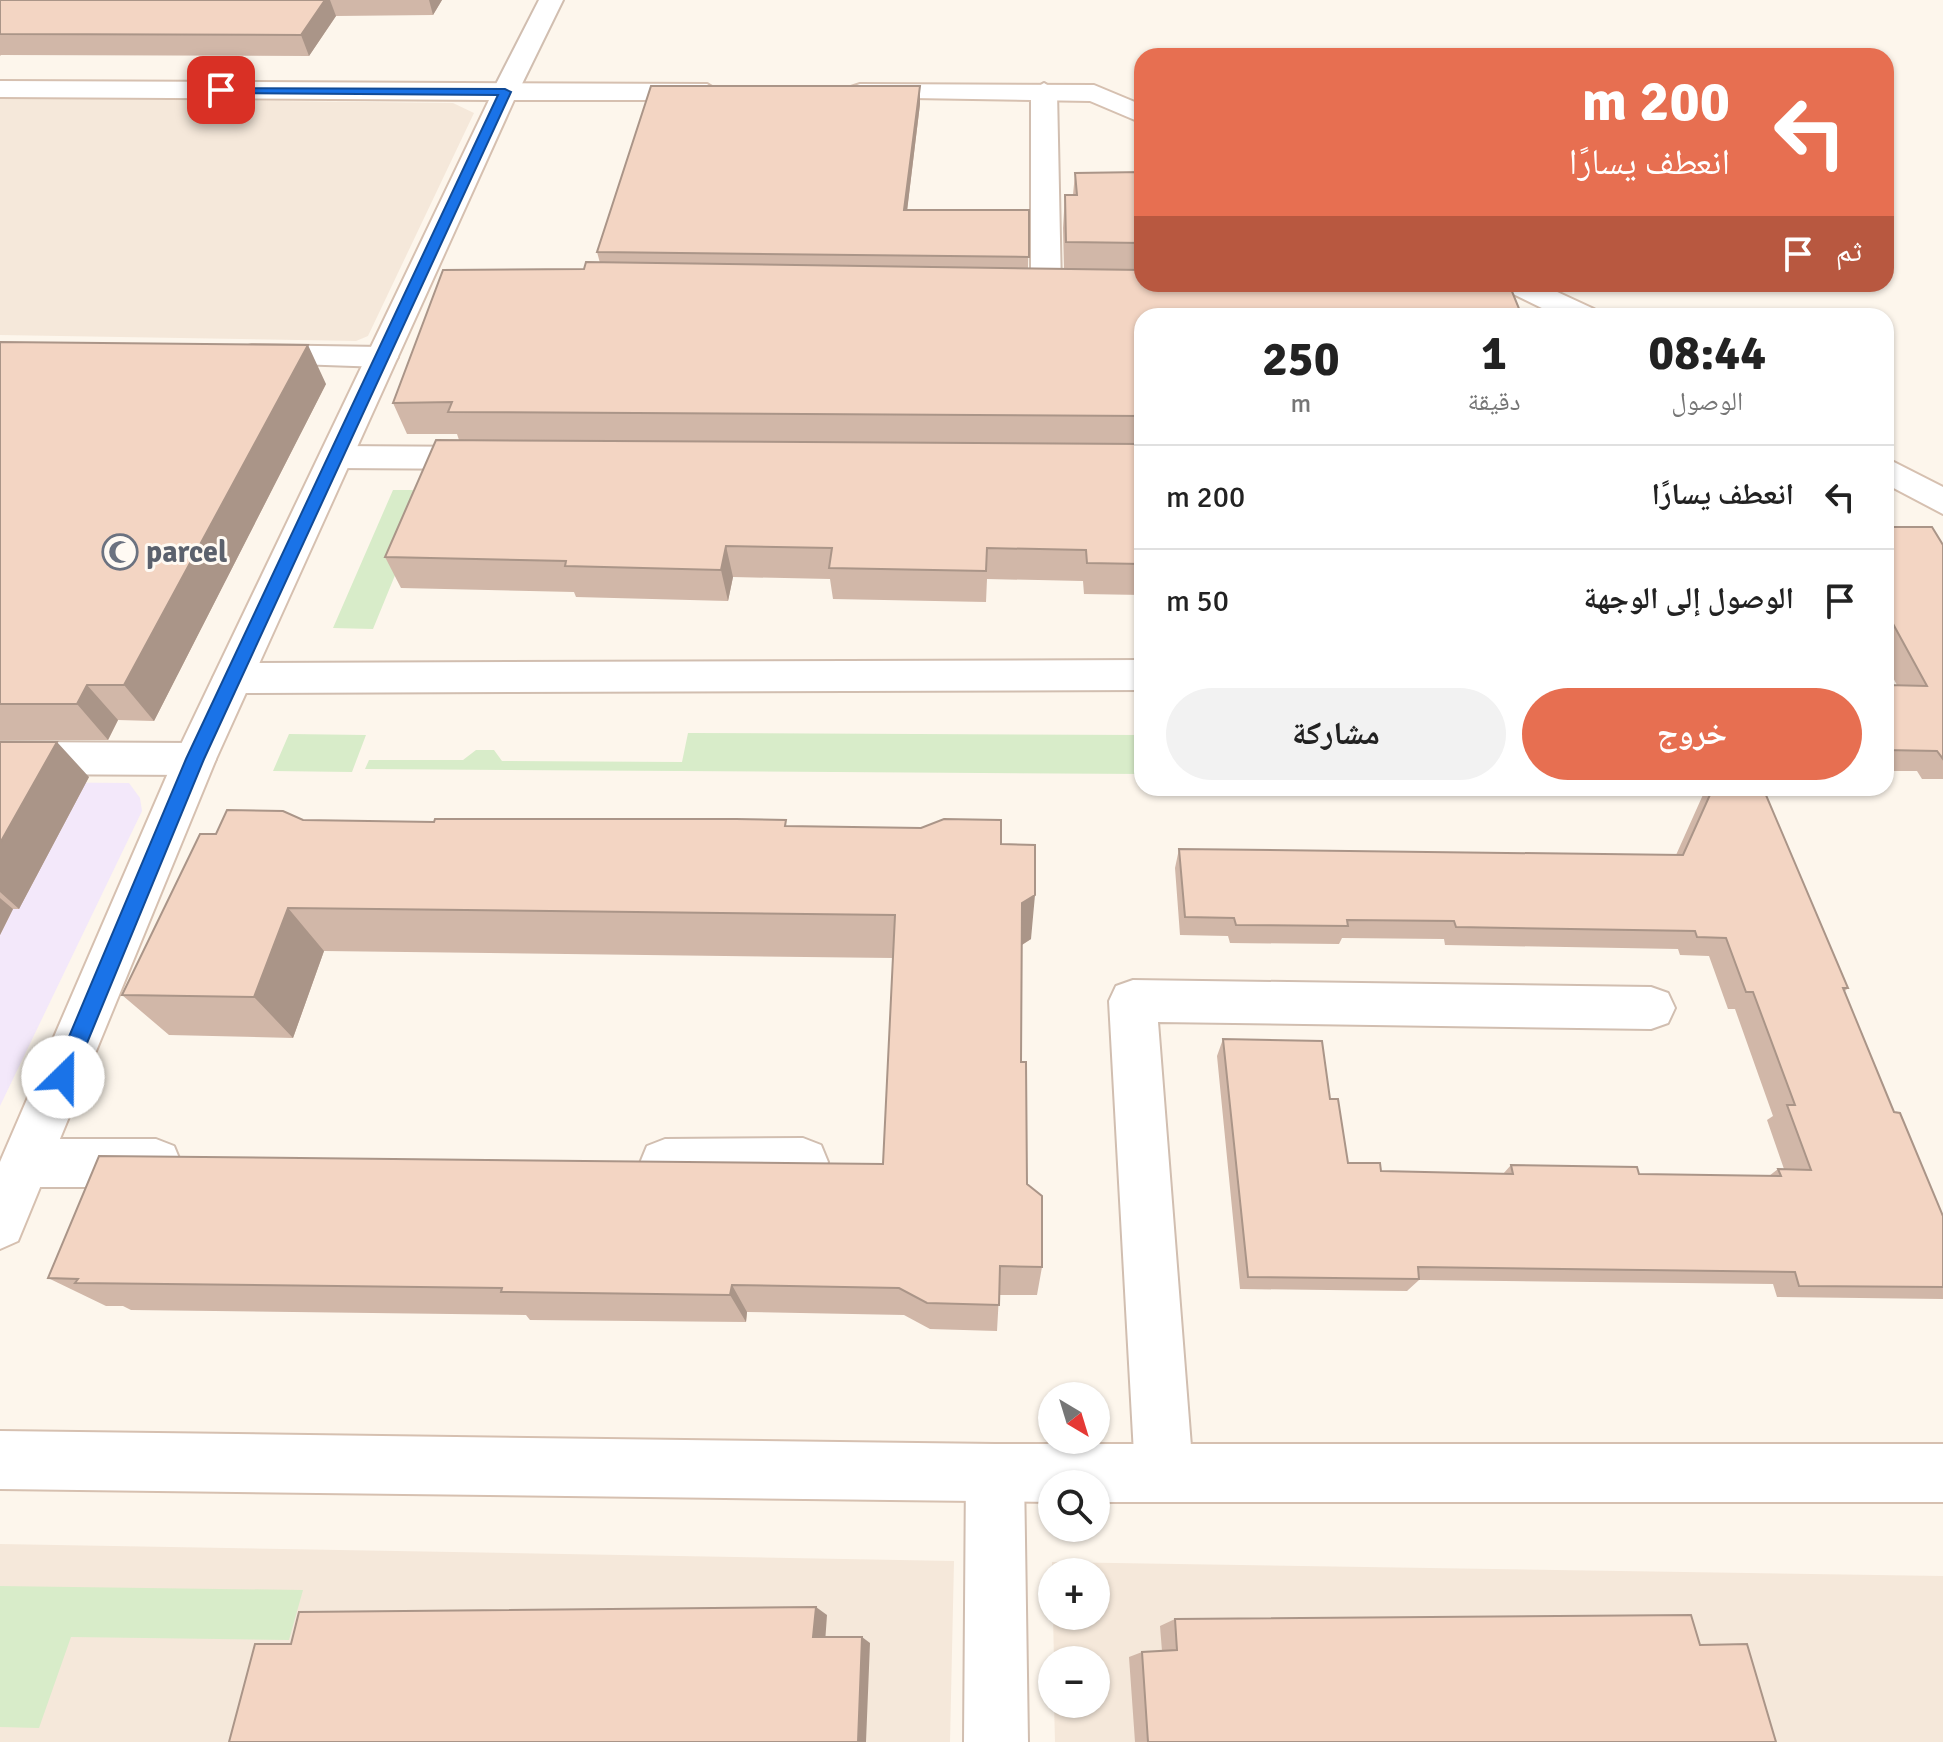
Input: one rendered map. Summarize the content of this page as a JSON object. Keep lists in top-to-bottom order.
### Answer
{
  "places": {
    "mosque": ["parcel"]
  },
  "north": "bottom right",
  "page": {
    "turn": ["200 m", "انعطف يسارًا"],
    "then": "ثم",
    "eta": [
      "08:44",
      "الوصول",
      "1",
      "دقيقة",
      "250",
      "m"
    ],
    "list": [
      {
        "name": "انعطف يسارًا",
        "value": "200 m"
      },
      {
        "name": "الوصول إلى الوجهة",
        "value": "50 m"
      }
    ],
    "buttons": ["خروج", "مشاركة"],
    "map_buttons": ["+", "−"]
  }
}
